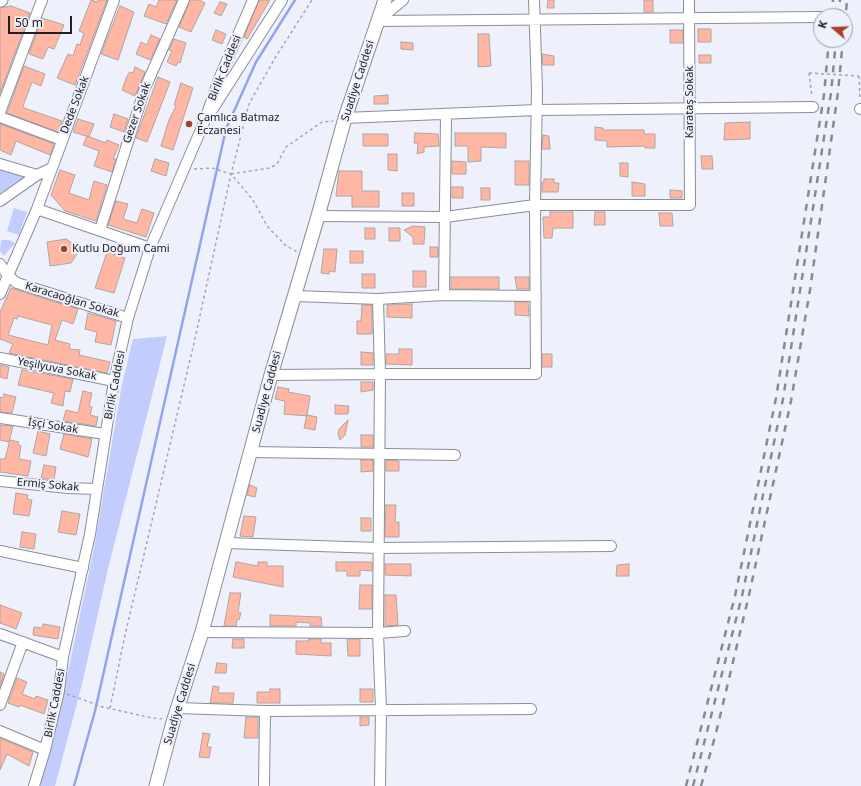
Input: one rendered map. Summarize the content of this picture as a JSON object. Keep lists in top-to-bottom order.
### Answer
{
  "streets": {
    "main road": ["Suadiye Caddesi"],
    "street": [
      "Birlik Caddesi",
      "Karataş Sokak",
      "Dede Sokak",
      "Gezer Sokak",
      "Karacaoğlan Sokak",
      "Yeşilyuva Sokak",
      "İşçi Sokak",
      "Ermiş Sokak"
    ]
  },
  "crossings": [
    ["Birlik Caddesi", "Karacaoğlan Sokak"],
    ["Birlik Caddesi", "Yeşilyuva Sokak"],
    ["Birlik Caddesi", "İşçi Sokak"],
    ["Birlik Caddesi", "Ermiş Sokak"],
    ["Dede Sokak", "Karacaoğlan Sokak"]
  ],
  "places": ["Çamlıca Batmaz Eczanesi", "Kutlu Doğum Cami"],
  "scale_bar": "50 m",
  "north": "left"
}
